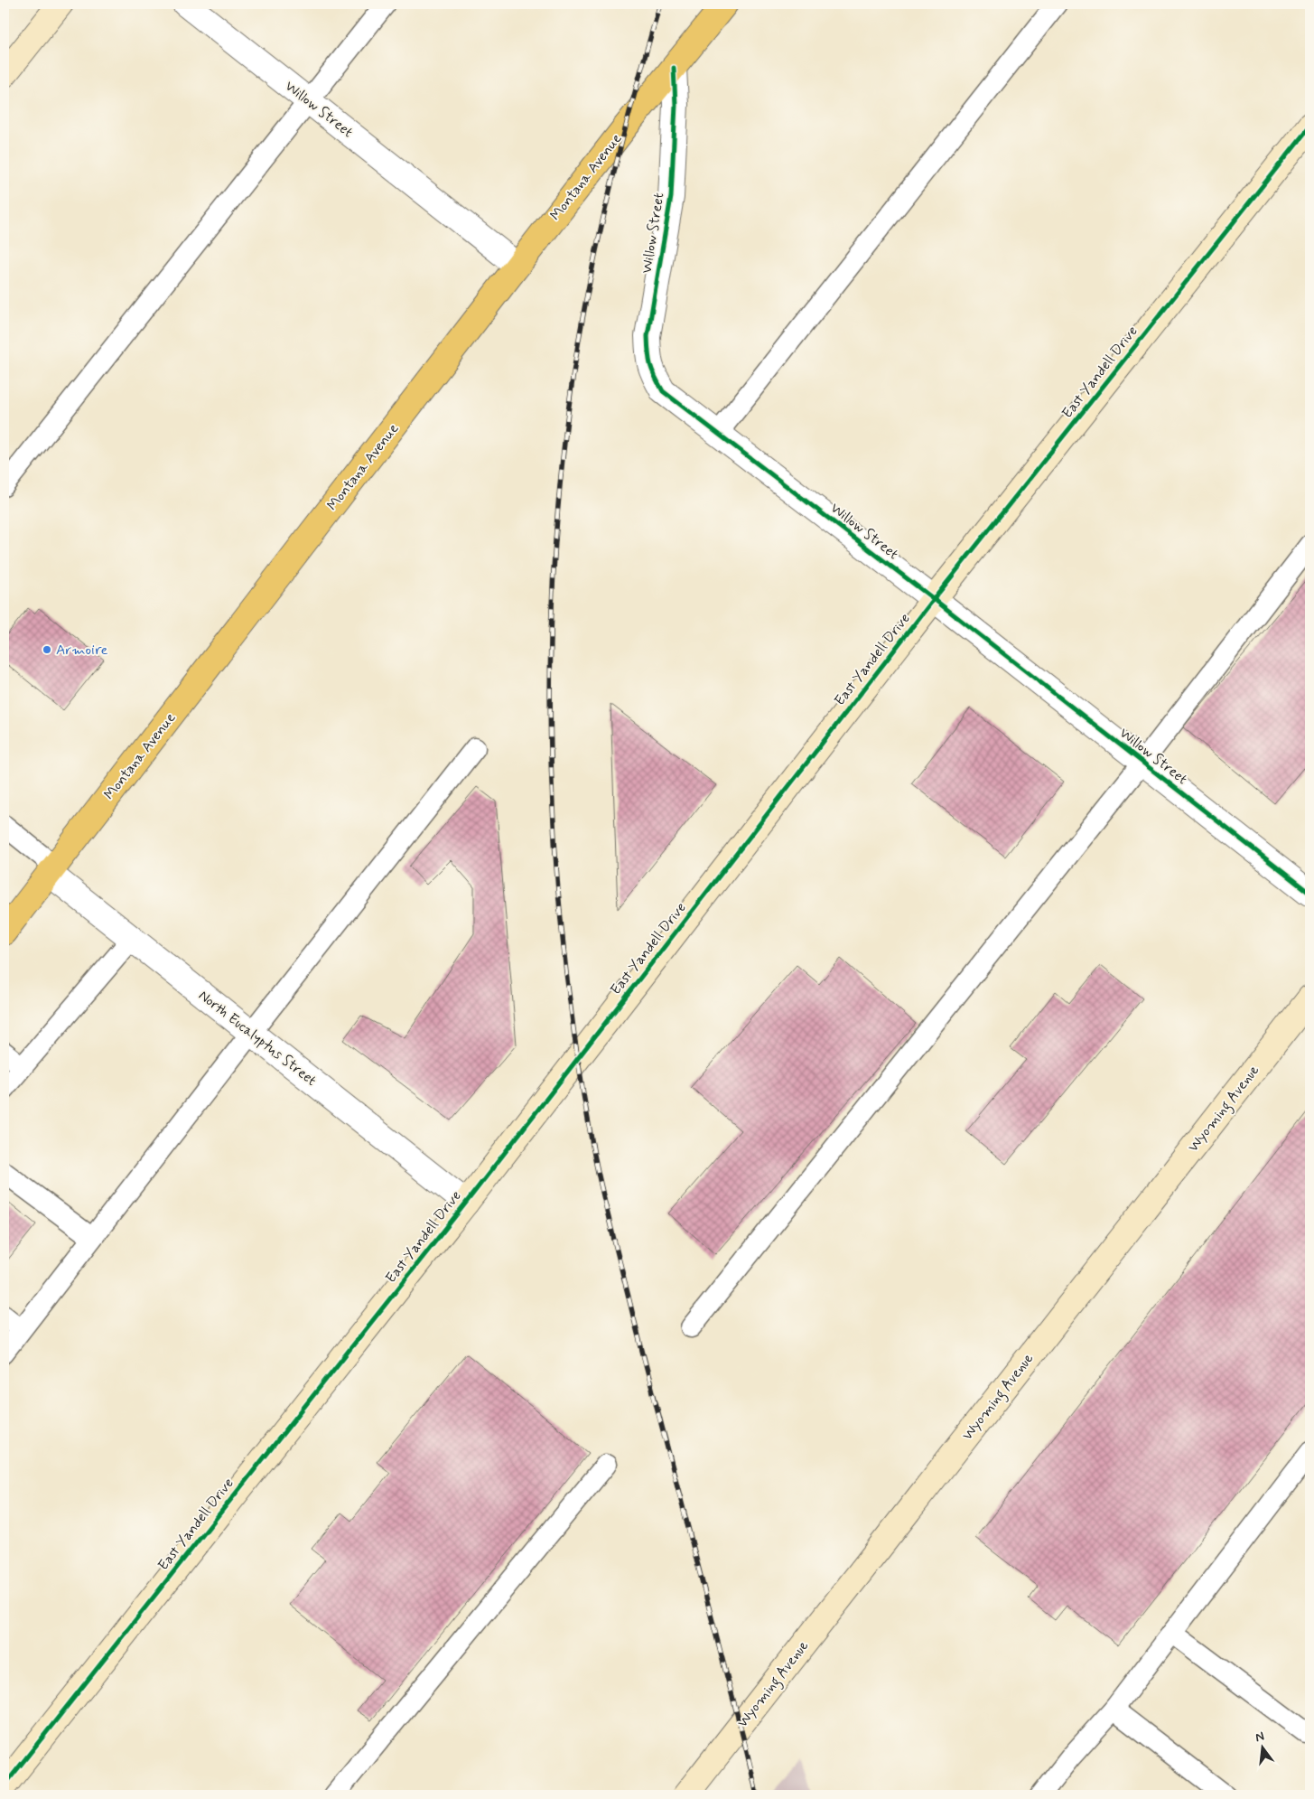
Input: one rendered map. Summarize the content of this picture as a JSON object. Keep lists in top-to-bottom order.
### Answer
{
  "streets": {
    "main road": ["Montana Avenue"],
    "street": [
      "Willow Street",
      "East Yandell Drive",
      "North Eucalyptus Street",
      "Wyoming Avenue"
    ]
  },
  "crossings": [
    ["Willow Street", "Montana Avenue"],
    ["Willow Street", "East Yandell Drive"],
    ["Montana Avenue", "North Eucalyptus Street"],
    ["East Yandell Drive", "North Eucalyptus Street"]
  ],
  "places": ["Armoire"],
  "north": "top"
}
